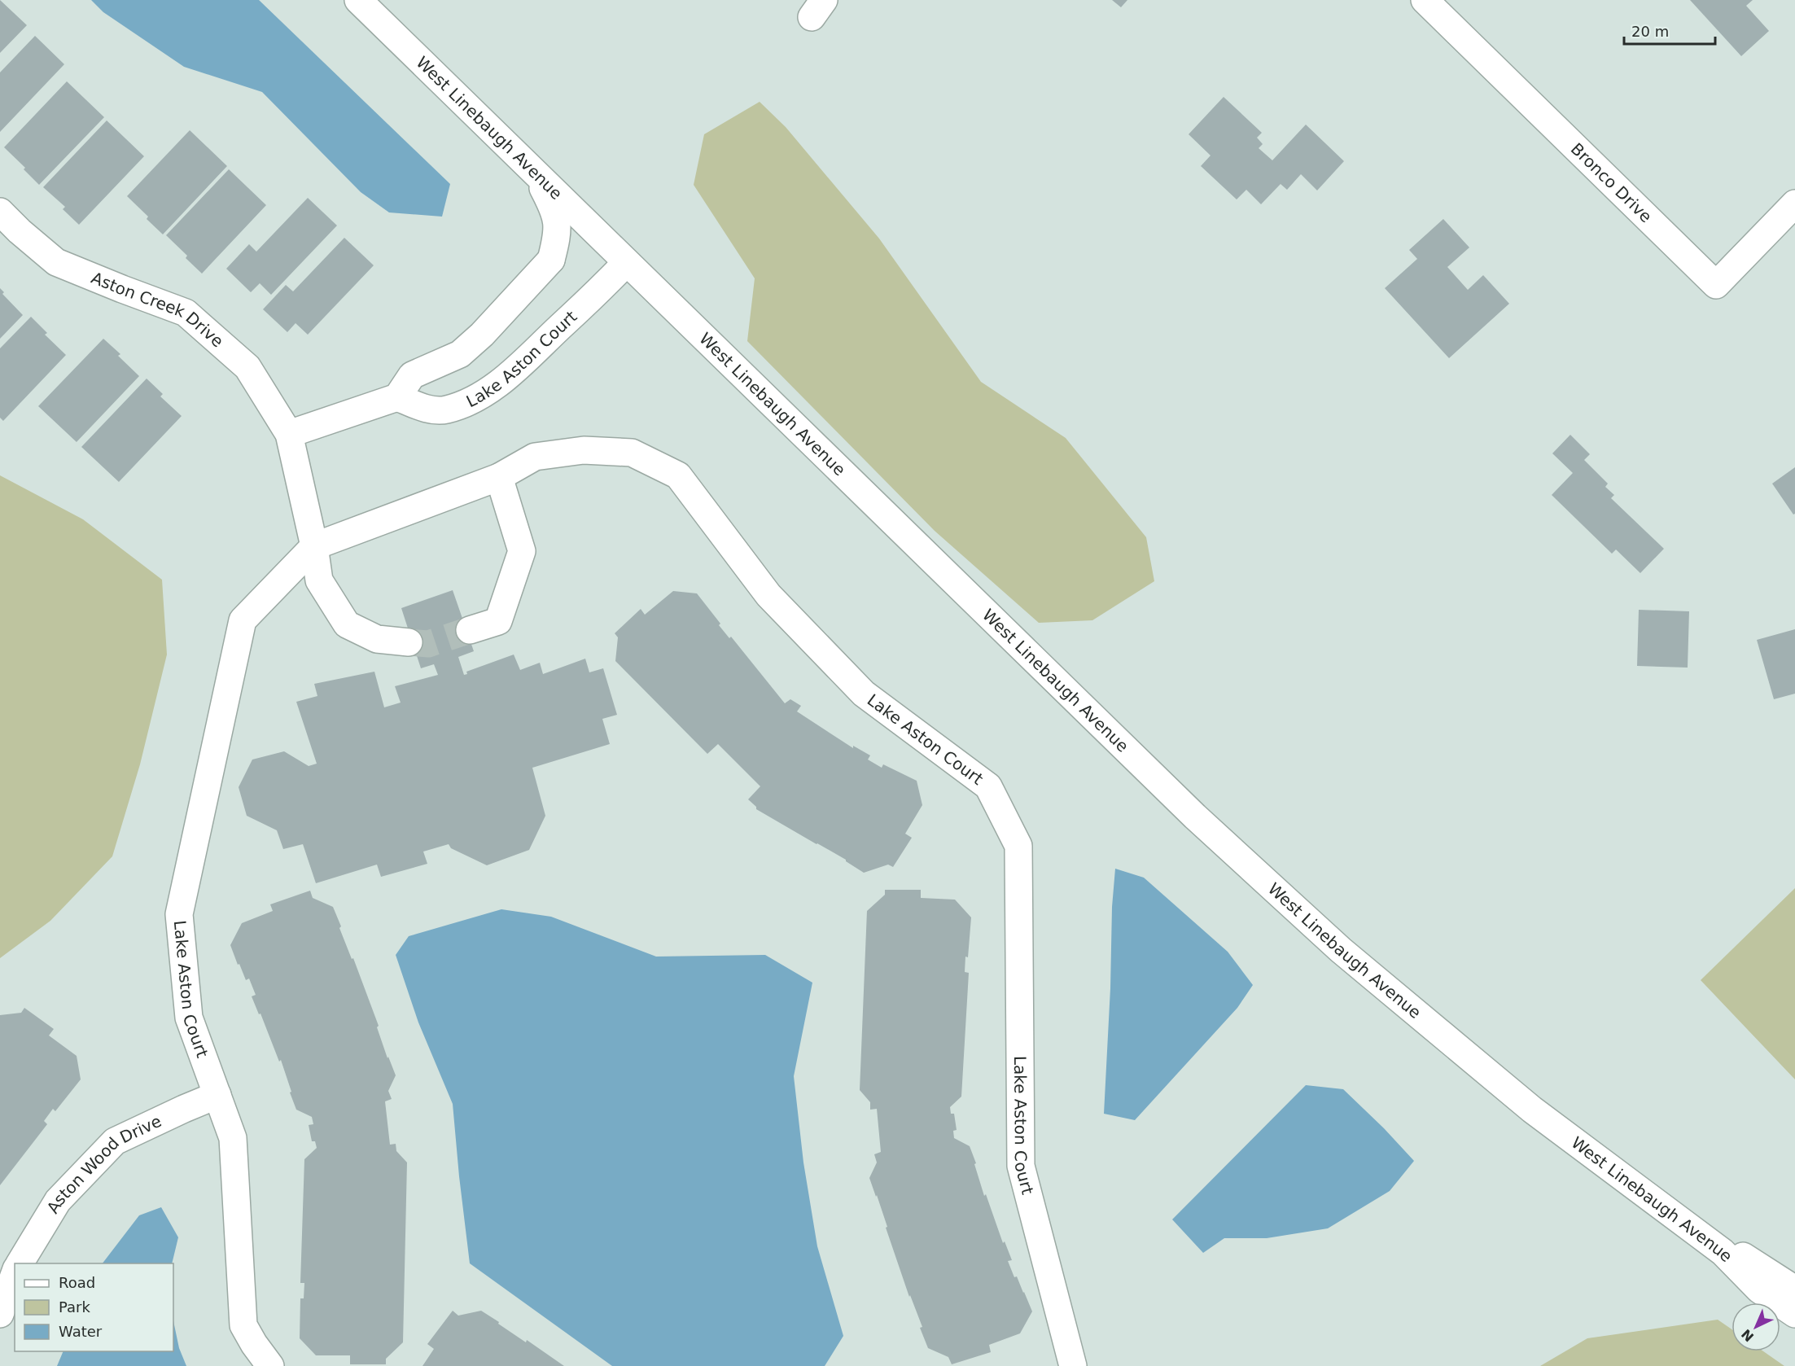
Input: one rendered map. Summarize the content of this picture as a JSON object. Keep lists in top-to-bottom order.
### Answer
{
  "streets": {
    "street": [
      "West Linebaugh Avenue",
      "Bronco Drive",
      "Aston Creek Drive",
      "Lake Aston Court",
      "Aston Wood Drive"
    ]
  },
  "crossings": [
    ["West Linebaugh Avenue", "Lake Aston Court"],
    ["Lake Aston Court", "Aston Wood Drive"]
  ],
  "legend": ["Road", "Park", "Water"],
  "scale_bar": "20 m",
  "north": "bottom left"
}
